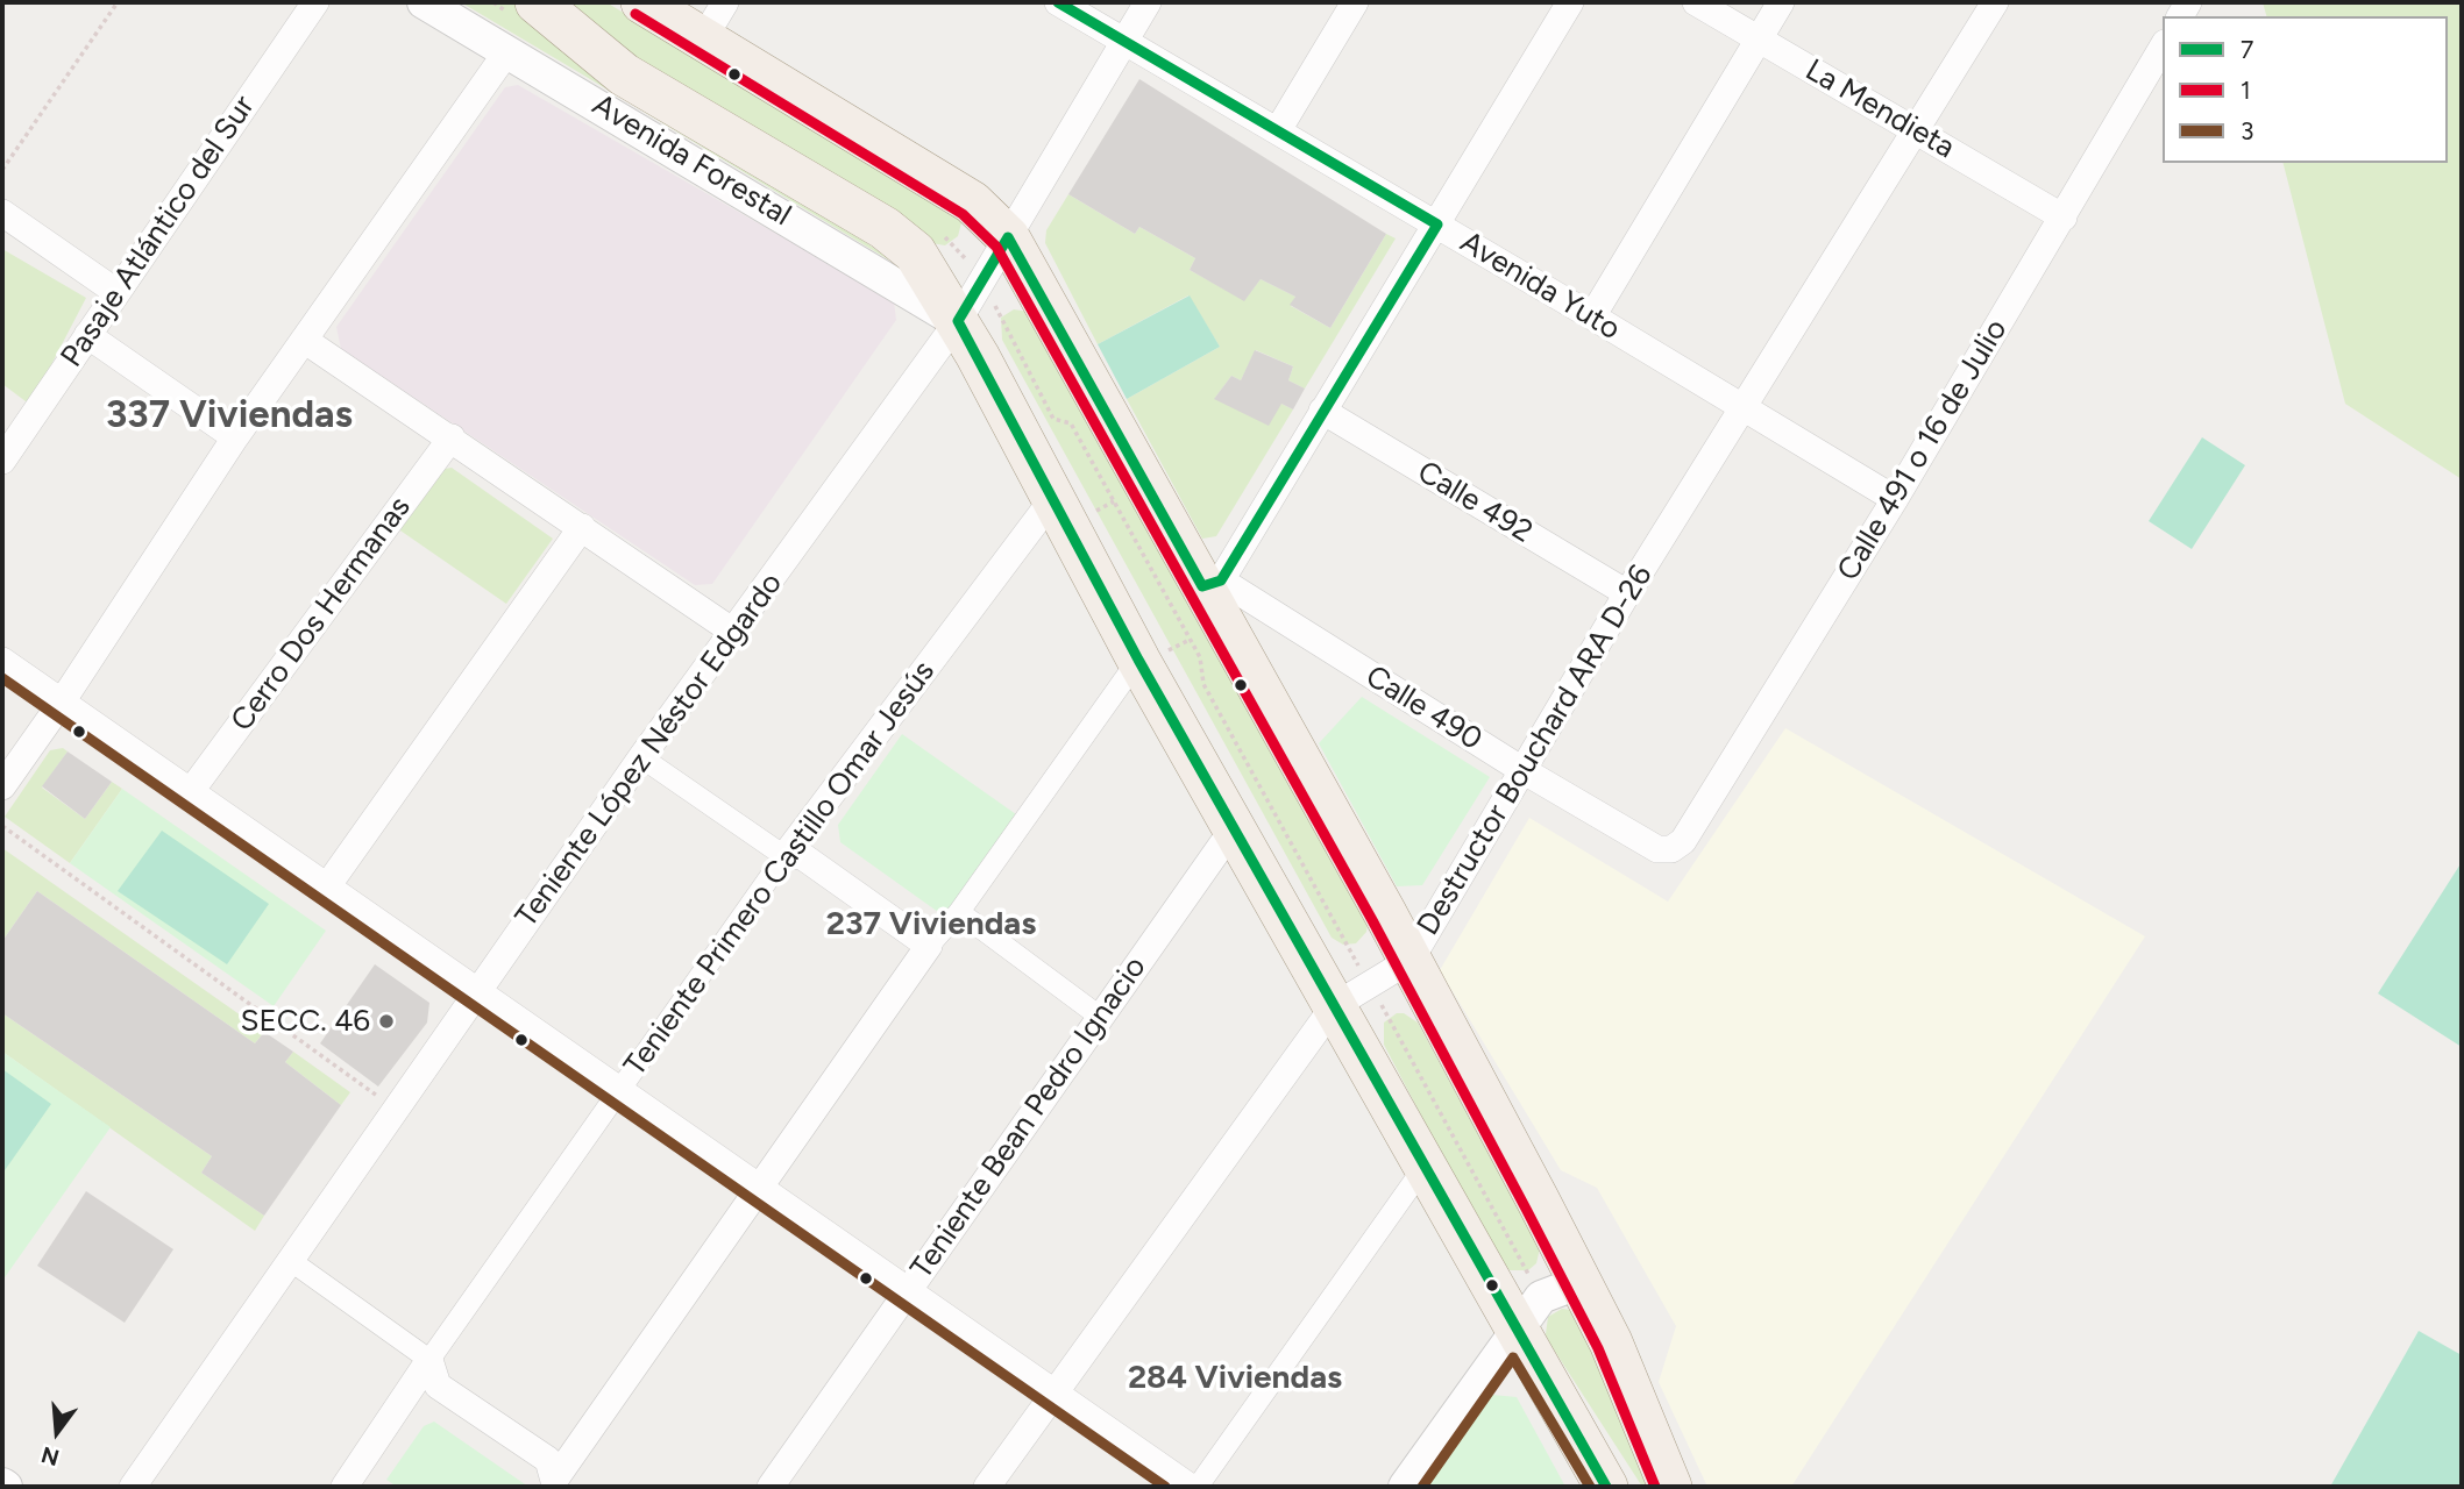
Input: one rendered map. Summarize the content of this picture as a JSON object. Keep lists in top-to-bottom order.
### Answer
{
  "streets": {
    "main road": ["Avenida Forestal"],
    "street": [
      "La Mendieta",
      "Pasaje Atlántico del Sur",
      "Avenida Yuto",
      "Calle 491 o 16 de Julio",
      "Calle 492",
      "Cerro Dos Hermanas",
      "Calle 490",
      "Teniente López Néstor Edgardo",
      "Destructor Bouchard ARA D-26",
      "Teniente Primero Castillo Omar Jesús",
      "Teniente Bean Pedro Ignacio"
    ]
  },
  "crossings": [
    ["La Mendieta", "Calle 491 o 16 de Julio"],
    ["La Mendieta", "Destructor Bouchard ARA D-26"],
    ["Avenida Forestal", "Teniente López Néstor Edgardo"],
    ["Avenida Forestal", "Destructor Bouchard ARA D-26"],
    ["Avenida Forestal", "Teniente Primero Castillo Omar Jesús"],
    ["Avenida Forestal", "Teniente Bean Pedro Ignacio"],
    ["Avenida Yuto", "Calle 491 o 16 de Julio"],
    ["Avenida Yuto", "Teniente López Néstor Edgardo"],
    ["Avenida Yuto", "Destructor Bouchard ARA D-26"],
    ["Calle 491 o 16 de Julio", "Calle 490"],
    ["Calle 492", "Destructor Bouchard ARA D-26"],
    ["Calle 490", "Destructor Bouchard ARA D-26"]
  ],
  "districts": ["337 Viviendas", "237 Viviendas", "284 Viviendas"],
  "places": ["SECC. 46"],
  "lines": ["transit line 7", "transit line 1", "transit line 3"],
  "legend": ["7", "1", "3"],
  "north": "bottom"
}
